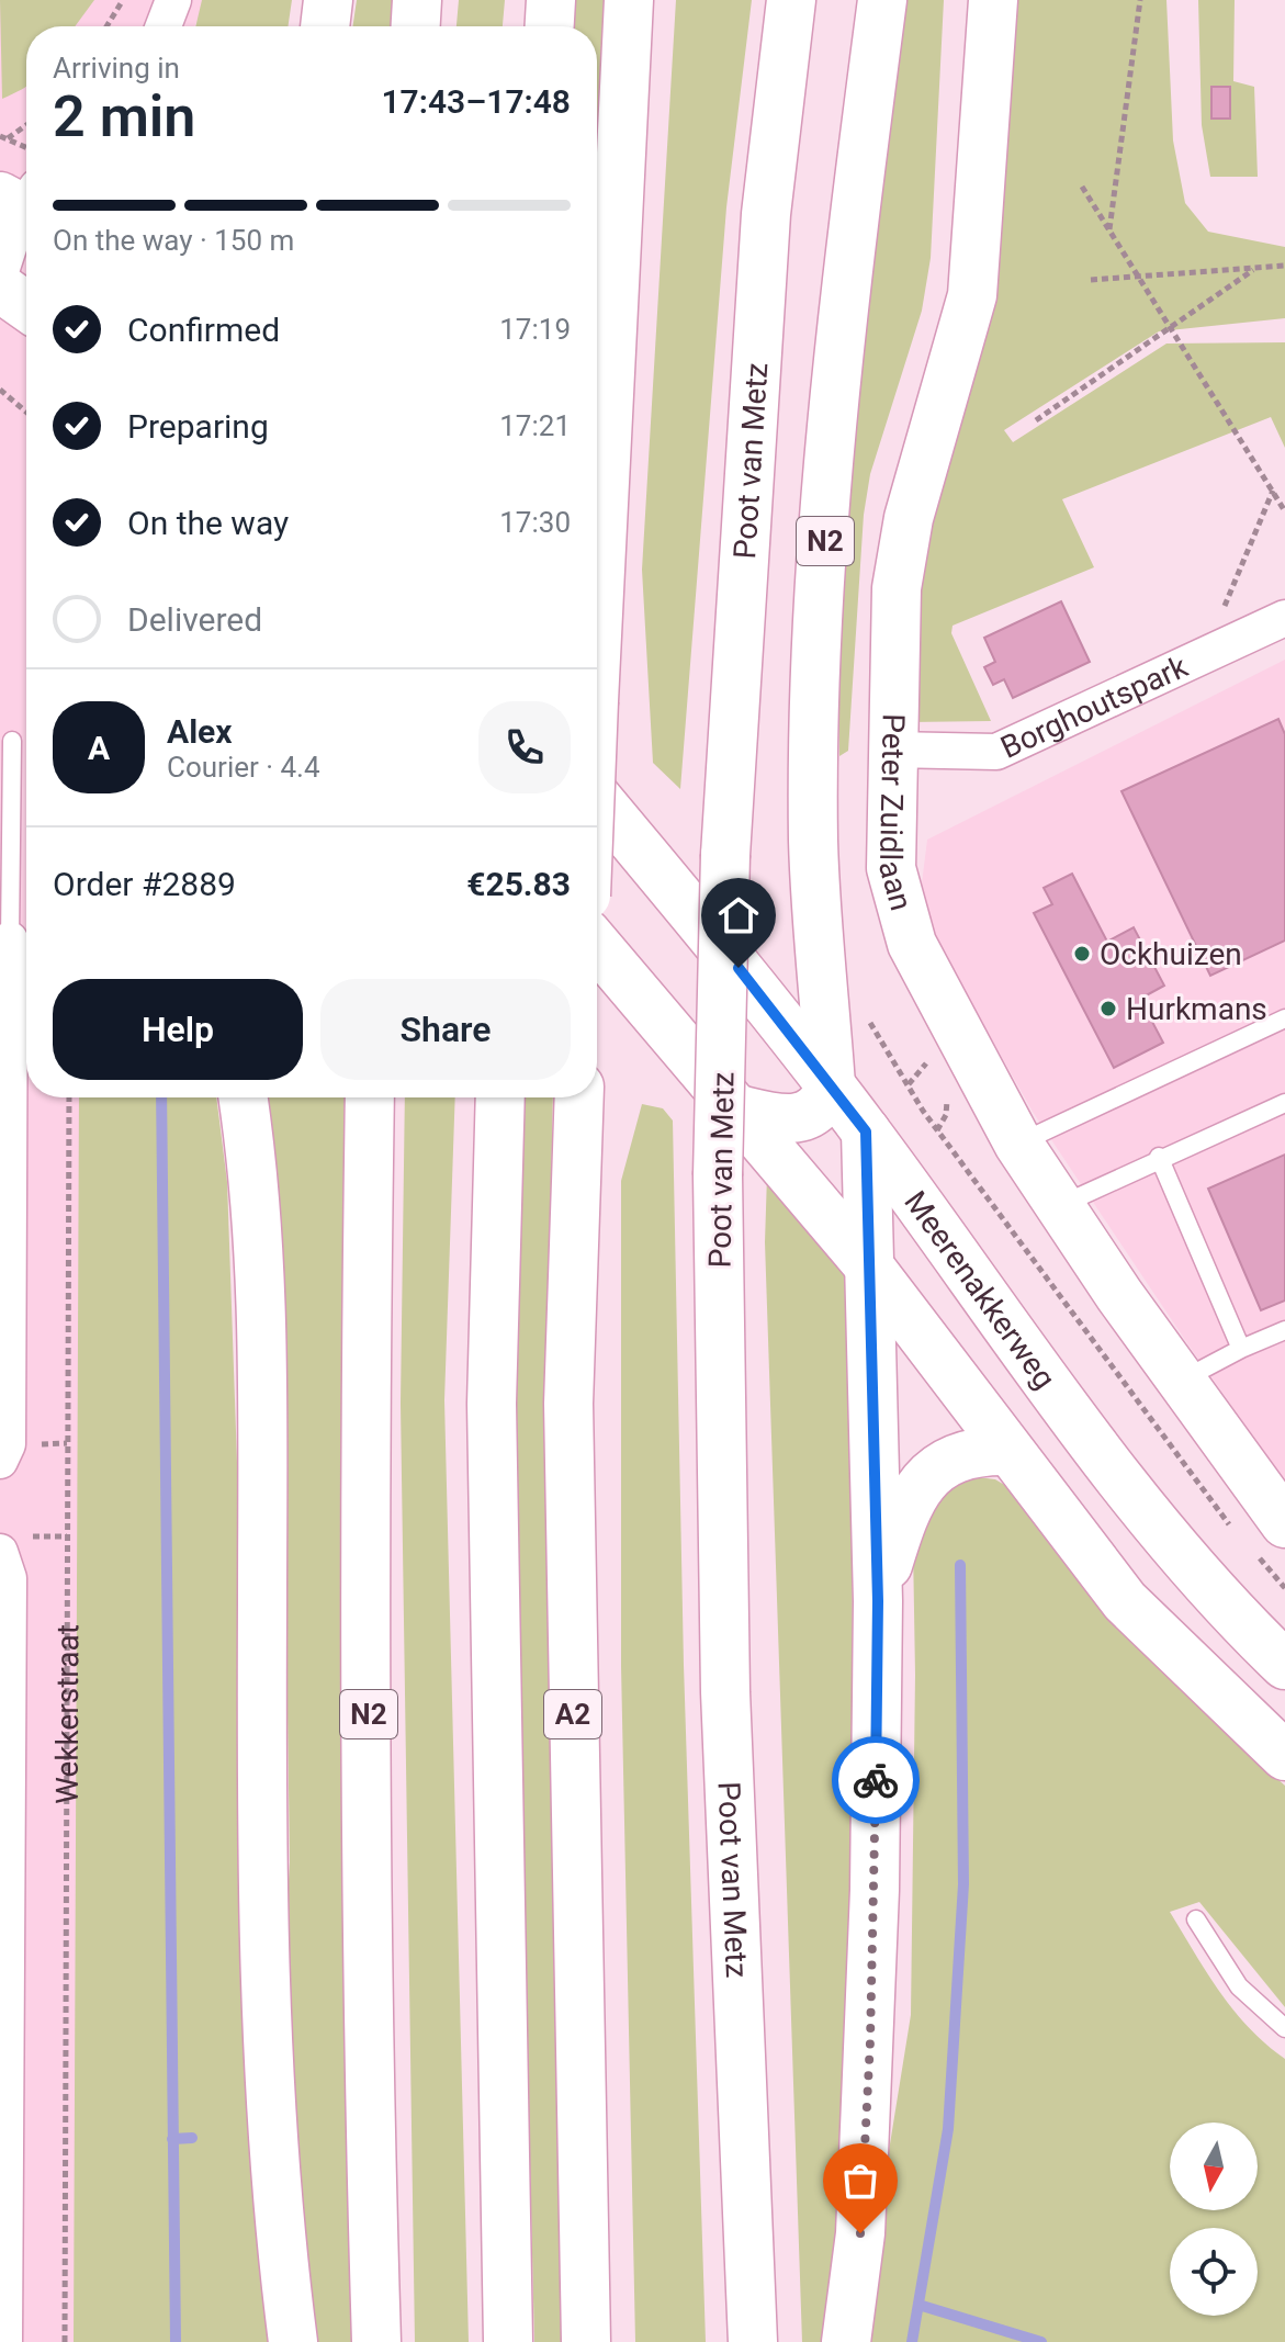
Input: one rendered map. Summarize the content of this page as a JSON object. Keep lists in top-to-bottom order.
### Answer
{
  "streets": {
    "main road": [
      "Poot van Metz",
      "N2",
      "Peter Zuidlaan",
      "Meerenakkerweg",
      "A2"
    ],
    "street": ["Borghoutspark", "Wekkerstraat"]
  },
  "crossings": [
    ["N2", "Meerenakkerweg"],
    ["Borghoutspark", "Peter Zuidlaan"],
    ["Peter Zuidlaan", "Meerenakkerweg"]
  ],
  "places": ["Ockhuizen", "Hurkmans"],
  "north": "bottom",
  "page": {
    "heading": ["2 min", "Arriving in", "17:43–17:48"],
    "panel": [
      "Alex",
      "Courier · 4.4",
      "Order #2889",
      "€25.83"
    ],
    "bar": "On the way · 150 m",
    "list": [
      ["Confirmed", "17:19"],
      ["Preparing", "17:21"],
      ["On the way", "17:30"],
      "Delivered"
    ],
    "round": "A",
    "buttons": ["Help", "Share"]
  }
}
